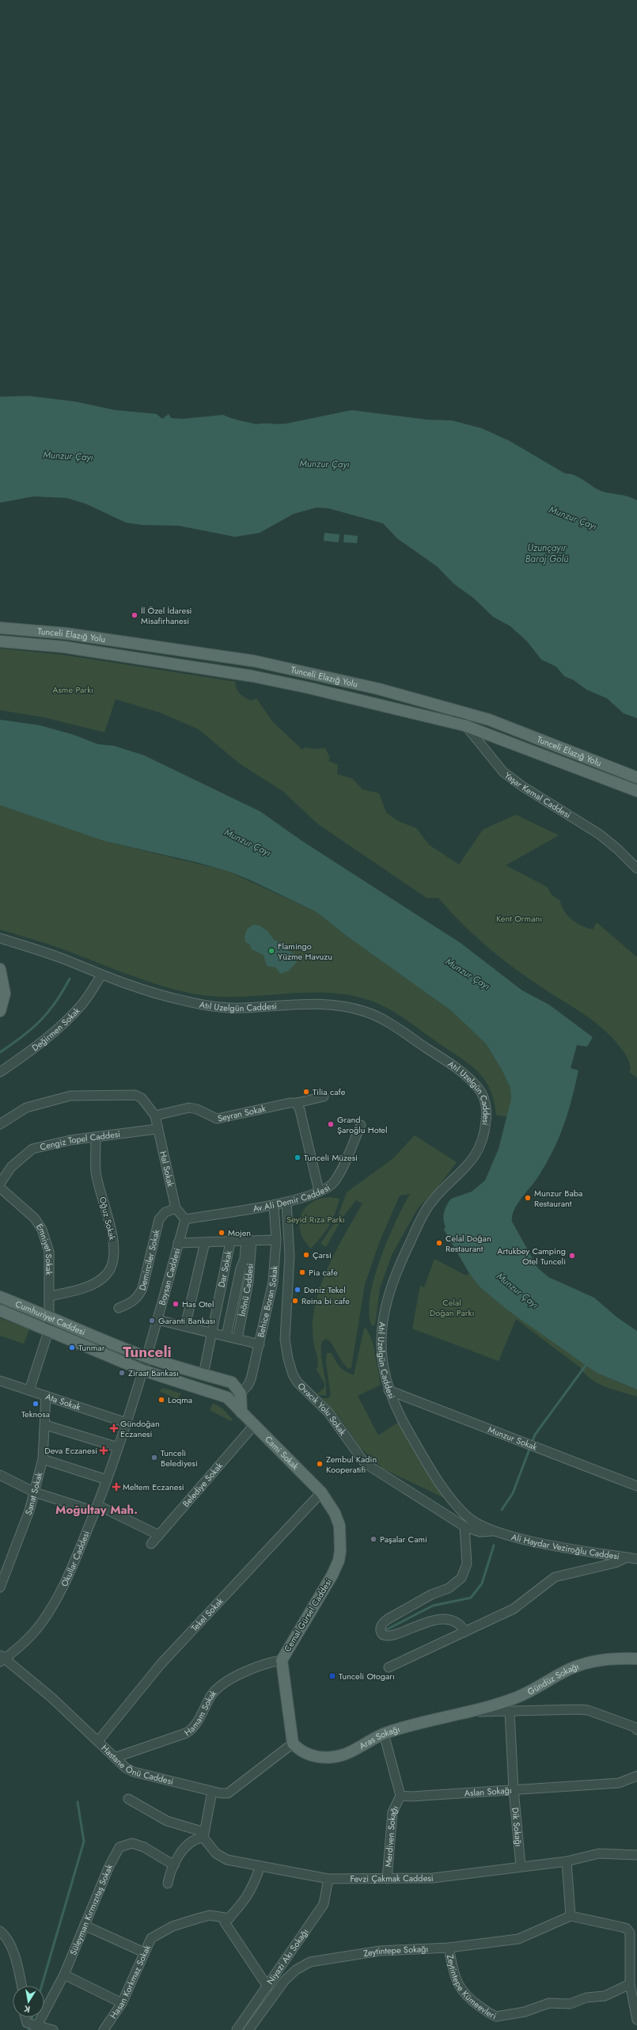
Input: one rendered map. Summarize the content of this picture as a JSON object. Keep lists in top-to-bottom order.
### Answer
{
  "streets": {
    "main road": [
      "Tunceli Elazığ Yolu",
      "Cumhuriyet Caddesi",
      "Cami Sokak",
      "Cemal Gürsel Caddesi",
      "Gündüz Sokağı",
      "Aras Sokağı"
    ],
    "street": [
      "Yaşar Kemal Caddesi",
      "Atıl Uzelgün Caddesi",
      "Değirmen Sokak",
      "Seyran Sokak",
      "Cengiz Topel Caddesi",
      "Hal Sokak",
      "Av.Ali Demir Caddesi",
      "Oğuz Sokak",
      "Emniyet Sokak",
      "Demirciler Sokak",
      "Dar Sokak",
      "Boysan Caddesi",
      "İnönü Caddesi",
      "Behice Boran Sokak",
      "Ata Sokak",
      "Ovacık Yolu Sokak",
      "Munzur Sokak",
      "Belediye Sokak",
      "Sanat Sokak",
      "Ali Haydar Veziroğlu Caddesi",
      "Okullar Caddesi",
      "Tekel Sokak",
      "Hamam Sokak",
      "Hastane Önü Caddesi",
      "Aslan Sokağı",
      "Dik Sokağı",
      "Merdiven Sokağı",
      "Fevzi Çakmak Caddesi",
      "Süleyman Kırmızıtaş Sokak",
      "Zeytintepe Sokağı",
      "Niyazi Akı Sokağı",
      "Hasan Korkmaz Sokak",
      "Zeytintepe Kümeevleri"
    ]
  },
  "crossings": [
    ["Tunceli Elazığ Yolu", "Yaşar Kemal Caddesi"],
    ["Atıl Uzelgün Caddesi", "Değirmen Sokak"],
    ["Atıl Uzelgün Caddesi", "Ovacık Yolu Sokak"],
    ["Atıl Uzelgün Caddesi", "Munzur Sokak"],
    ["Atıl Uzelgün Caddesi", "Ali Haydar Veziroğlu Caddesi"],
    ["Seyran Sokak", "Hal Sokak"],
    ["Cengiz Topel Caddesi", "Hal Sokak"],
    ["Cengiz Topel Caddesi", "Oğuz Sokak"],
    ["Hal Sokak", "Av.Ali Demir Caddesi"],
    ["Hal Sokak", "Demirciler Sokak"],
    ["Hal Sokak", "Boysan Caddesi"],
    ["Av.Ali Demir Caddesi", "Boysan Caddesi"],
    ["Av.Ali Demir Caddesi", "Behice Boran Sokak"],
    ["Av.Ali Demir Caddesi", "Ovacık Yolu Sokak"],
    ["Oğuz Sokak", "Emniyet Sokak"],
    ["Emniyet Sokak", "Cumhuriyet Caddesi"],
    ["Emniyet Sokak", "Ata Sokak"],
    ["Emniyet Sokak", "Cami Sokak"],
    ["Dar Sokak", "Cumhuriyet Caddesi"],
    ["Boysan Caddesi", "Cumhuriyet Caddesi"],
    ["Boysan Caddesi", "Cami Sokak"],
    ["Boysan Caddesi", "Okullar Caddesi"],
    ["Behice Boran Sokak", "Cumhuriyet Caddesi"],
    ["Ata Sokak", "Sanat Sokak"],
    ["Ata Sokak", "Okullar Caddesi"],
    ["Ovacık Yolu Sokak", "Ali Haydar Veziroğlu Caddesi"],
    ["Cami Sokak", "Belediye Sokak"],
    ["Cami Sokak", "Okullar Caddesi"],
    ["Cami Sokak", "Tekel Sokak"],
    ["Cami Sokak", "Cemal Gürsel Caddesi"],
    ["Okullar Caddesi", "Hastane Önü Caddesi"],
    ["Tekel Sokak", "Cemal Gürsel Caddesi"],
    ["Tekel Sokak", "Hastane Önü Caddesi"],
    ["Cemal Gürsel Caddesi", "Hamam Sokak"],
    ["Cemal Gürsel Caddesi", "Aras Sokağı"],
    ["Cemal Gürsel Caddesi", "Hastane Önü Caddesi"],
    ["Gündüz Sokağı", "Aras Sokağı"],
    ["Hamam Sokak", "Hastane Önü Caddesi"],
    ["Aras Sokağı", "Hastane Önü Caddesi"],
    ["Aslan Sokağı", "Dik Sokağı"],
    ["Aslan Sokağı", "Merdiven Sokağı"],
    ["Dik Sokağı", "Fevzi Çakmak Caddesi"],
    ["Merdiven Sokağı", "Fevzi Çakmak Caddesi"],
    ["Fevzi Çakmak Caddesi", "Niyazi Akı Sokağı"],
    ["Zeytintepe Sokağı", "Zeytintepe Kümeevleri"]
  ],
  "districts": ["Tunceli", "Moğultay Mah."],
  "water": ["Munzur Çayı", "Uzunçayır Baraj Gölü"],
  "parks": [
    "Asme Parkı",
    "Kent Ormanı",
    "Seyid Rıza Parkı",
    "Celal Doğan Parkı"
  ],
  "places": {
    "other": [
      "İl Özel İdaresi Misafirhanesi",
      "Flamingo Yüzme Havuzu",
      "Tilia cafe",
      "Grand Şaroğlu Hotel",
      "Tunceli Müzesi",
      "Munzur Baba Restaurant",
      "Mojen",
      "Celal Doğan Restaurant",
      "Çarsi",
      "Artukbey Camping Otel Tunceli",
      "Pia cafe",
      "Deniz Tekel",
      "Reina bi cafe",
      "Has Otel",
      "Garanti Bankası",
      "Tunmar",
      "Ziraat Bankası",
      "Loqma",
      "Teknosa",
      "Tunceli Belediyesi",
      "Zembul Kadin Kooperatifi",
      "Paşalar Cami"
    ],
    "health": ["Gündoğan Eczanesi", "Deva Eczanesi", "Meltem Eczanesi"],
    "transit": ["Tunceli Otogarı"]
  },
  "north": "bottom"
}
